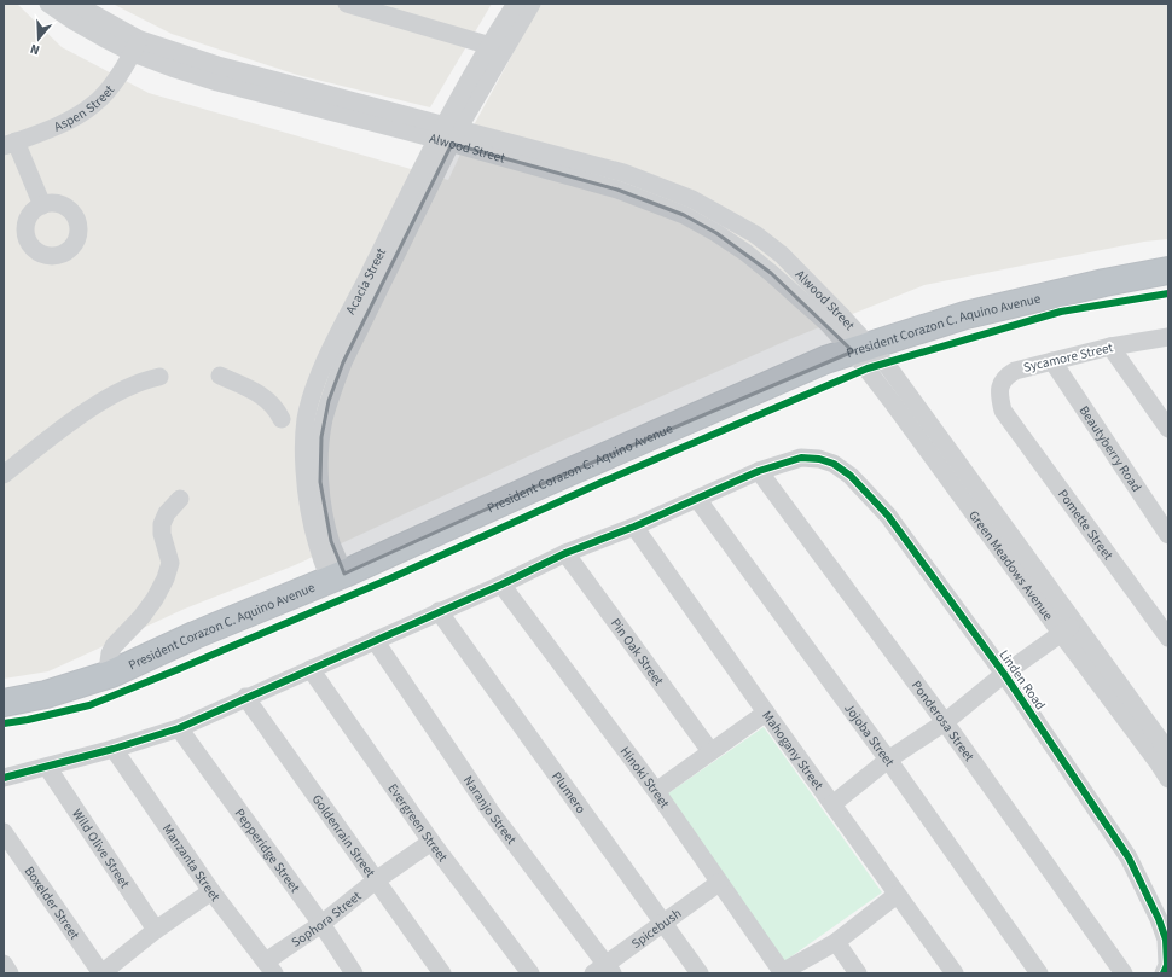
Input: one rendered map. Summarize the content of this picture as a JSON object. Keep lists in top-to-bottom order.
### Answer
{
  "streets": {
    "highway": ["President Corazon C. Aquino Avenue"],
    "street": [
      "Aspen Street",
      "Alwood Street",
      "Acacia Street",
      "Sycamore Street",
      "Beautyberry Road",
      "Pomette Street",
      "Green Meadows Avenue",
      "Pin Oak Street",
      "Linden Road",
      "Ponderosa Street",
      "Jojoba Street",
      "Mahogany Street",
      "Hinoki Street",
      "Plumero",
      "Naranjo Street",
      "Evergreen Street",
      "Goldenrain Street",
      "Wild Olive Street",
      "Pepperidge Street",
      "Manzanta Street",
      "Boxelder Street",
      "Sophora Street",
      "Spicebush"
    ]
  },
  "crossings": [
    ["Aspen Street", "Alwood Street"],
    ["Alwood Street", "Acacia Street"],
    ["Alwood Street", "President Corazon C. Aquino Avenue"],
    ["Alwood Street", "Green Meadows Avenue"],
    ["Acacia Street", "President Corazon C. Aquino Avenue"],
    ["President Corazon C. Aquino Avenue", "Green Meadows Avenue"],
    ["Sycamore Street", "Beautyberry Road"],
    ["Sycamore Street", "Pomette Street"],
    ["Linden Road", "Ponderosa Street"],
    ["Hinoki Street", "Spicebush"],
    ["Plumero", "Spicebush"],
    ["Naranjo Street", "Spicebush"],
    ["Evergreen Street", "Sophora Street"],
    ["Goldenrain Street", "Sophora Street"],
    ["Pepperidge Street", "Sophora Street"],
    ["Manzanta Street", "Sophora Street"]
  ],
  "north": "bottom"
}
